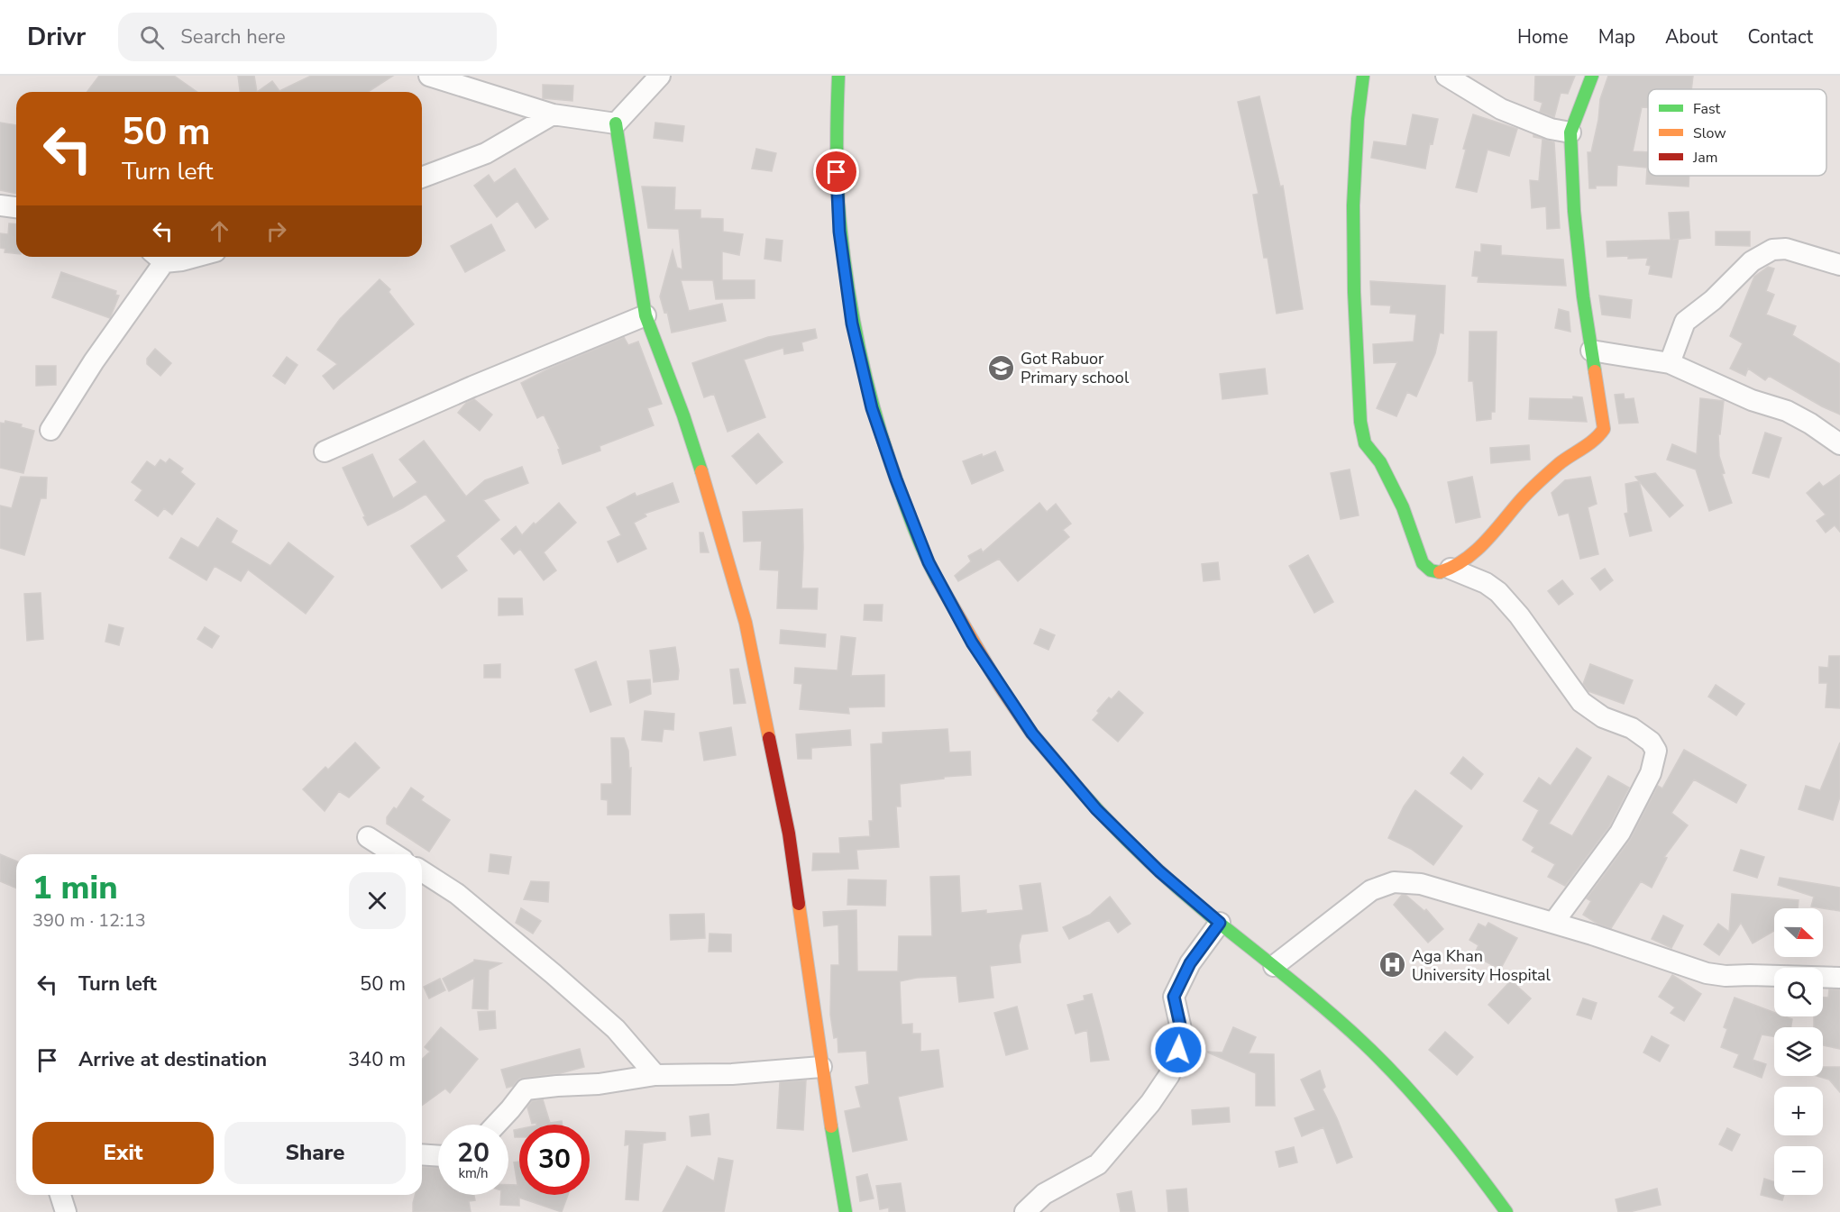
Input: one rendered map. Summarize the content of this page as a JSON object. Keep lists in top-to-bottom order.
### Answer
{
  "places": {
    "school or university": ["Got Rabuor Primary school"],
    "hospital": ["Aga Khan University Hospital"]
  },
  "legend": ["Fast", "Slow", "Jam"],
  "north": "right",
  "page": {
    "header": "Drivr",
    "search": "Search here",
    "nav": [
      "Home",
      "Map",
      "About",
      "Contact"
    ],
    "turn": ["50 m", "Turn left"],
    "heading": ["1 min", "390 m · 12:13"],
    "map_buttons": ["+", "−"],
    "list": [
      {
        "name": "Turn left",
        "value": "50 m"
      },
      {
        "name": "Arrive at destination",
        "value": "340 m"
      }
    ],
    "buttons": ["Exit", "Share"],
    "speed": "20 km/h",
    "limit": "30"
  }
}
